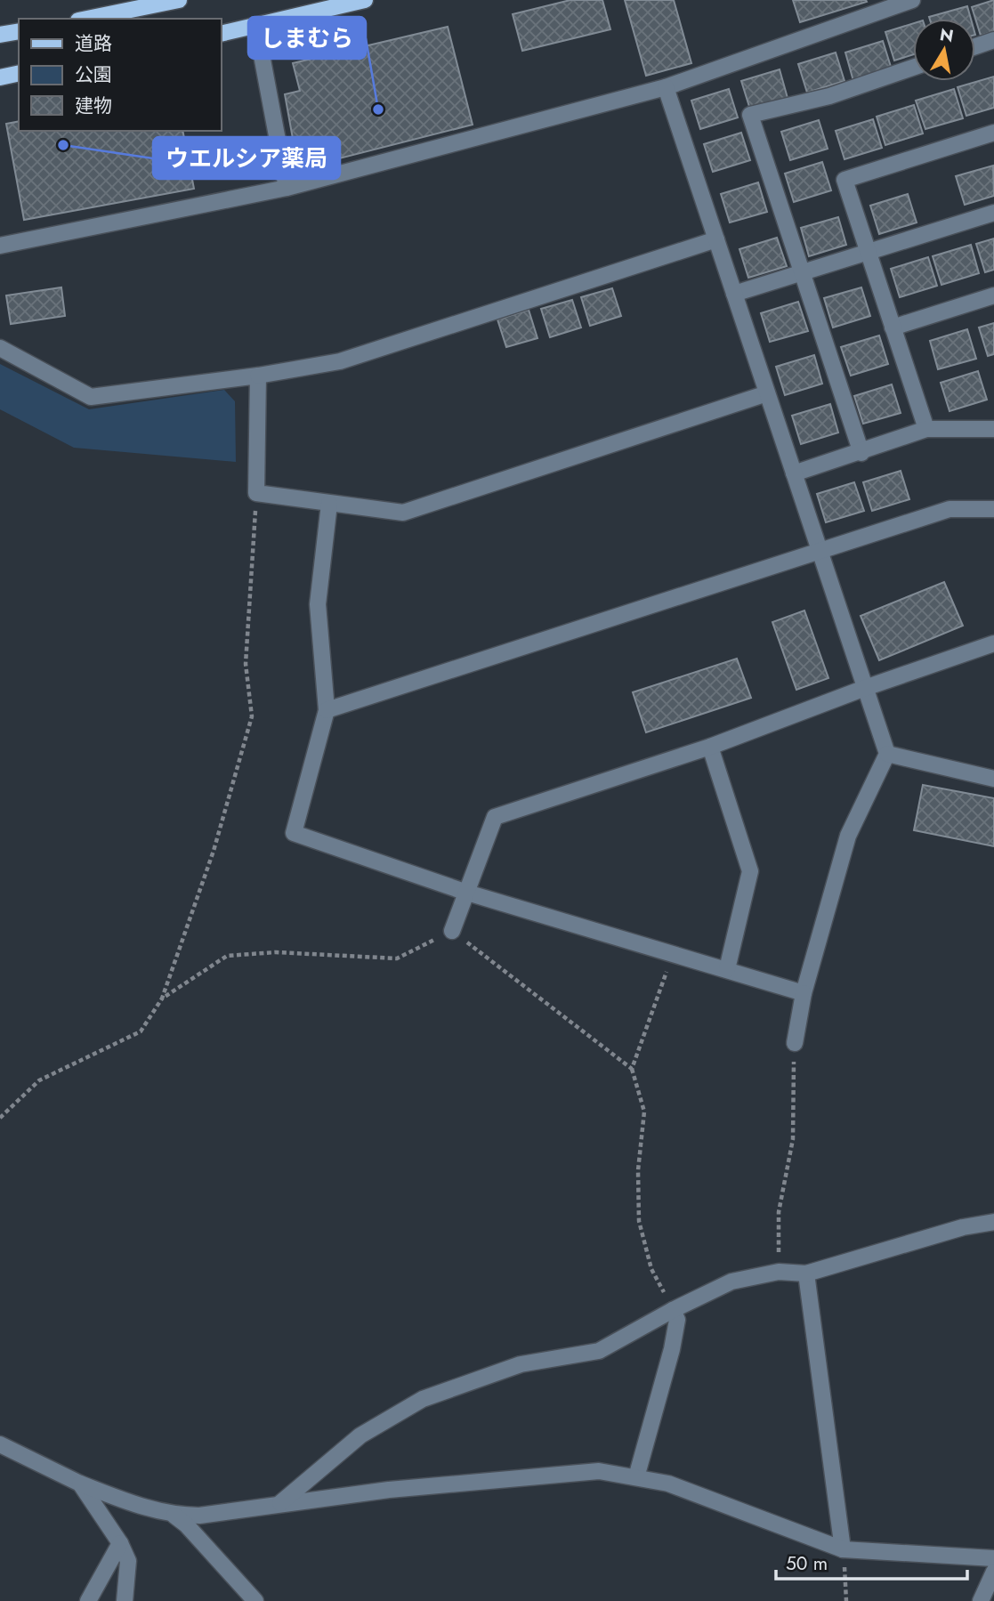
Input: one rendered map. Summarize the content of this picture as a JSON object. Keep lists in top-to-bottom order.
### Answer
{
  "places": ["しまむら", "ウエルシア薬局"],
  "legend": ["道路", "公園", "建物"],
  "scale_bar": "50 m",
  "north": "top"
}
